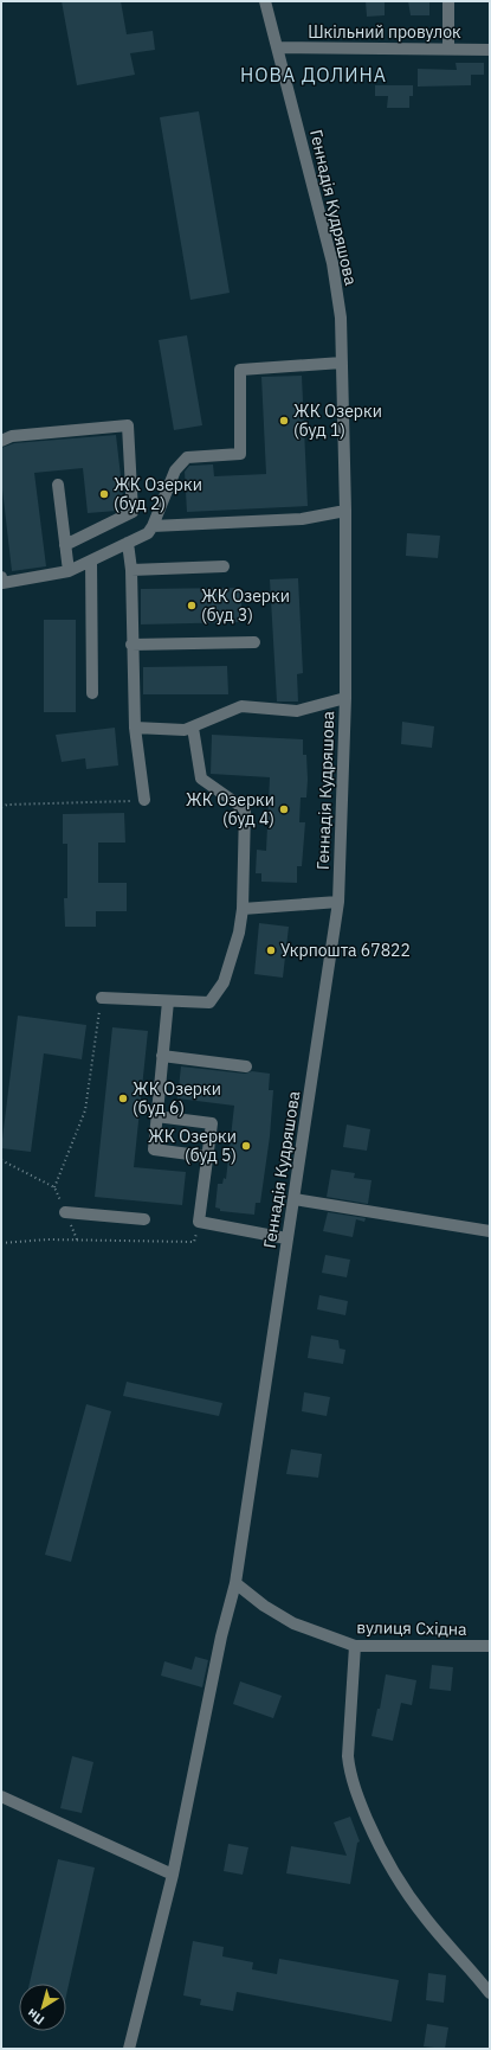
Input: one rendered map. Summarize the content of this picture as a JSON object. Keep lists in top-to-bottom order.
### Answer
{
  "streets": {
    "street": ["Шкільний провулок", "Геннадія Кудряшова", "вулиця Східна"]
  },
  "crossings": [
    ["Шкільний провулок", "Геннадія Кудряшова"],
    ["Геннадія Кудряшова", "вулиця Східна"]
  ],
  "districts": ["НОВА ДОЛИНА"],
  "places": [
    "ЖК Озерки (буд 1)",
    "ЖК Озерки (буд 2)",
    "ЖК Озерки (буд 3)",
    "ЖК Озерки (буд 4)",
    "Укрпошта 67822",
    "ЖК Озерки (буд 6)",
    "ЖК Озерки (буд 5)"
  ],
  "north": "bottom left"
}
